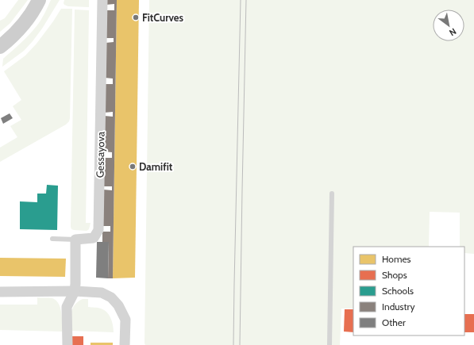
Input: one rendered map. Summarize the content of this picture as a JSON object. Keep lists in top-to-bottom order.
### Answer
{
  "streets": {
    "street": ["Gessayova"]
  },
  "places": ["FitCurves", "Damifit"],
  "legend": [
    "Homes",
    "Shops",
    "Schools",
    "Industry",
    "Other"
  ],
  "north": "bottom right"
}
